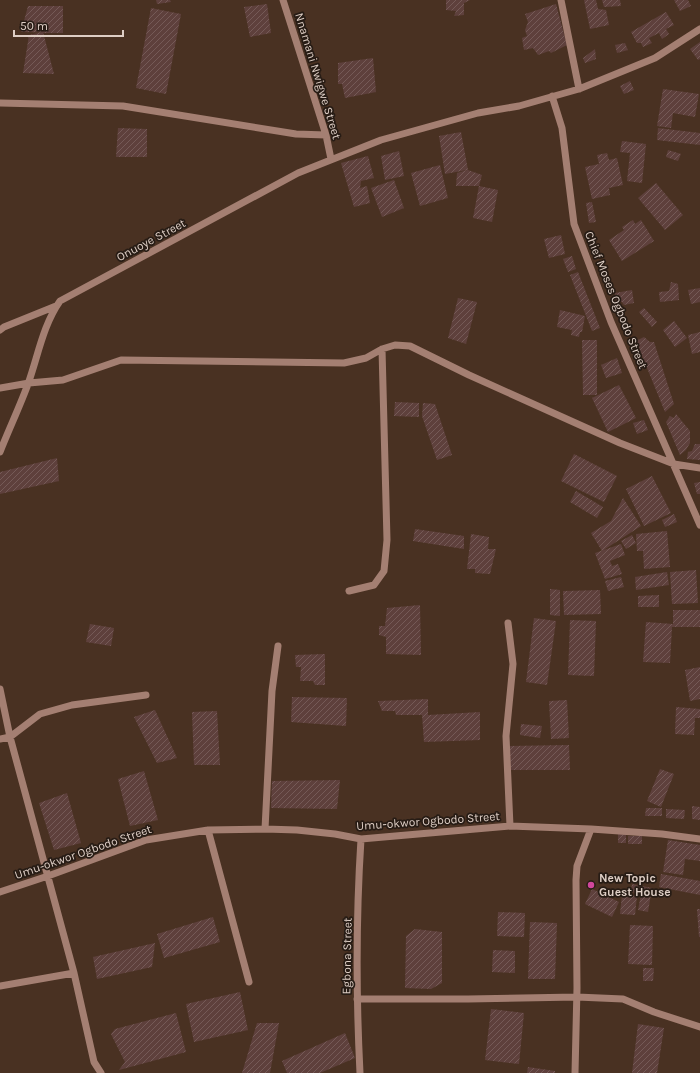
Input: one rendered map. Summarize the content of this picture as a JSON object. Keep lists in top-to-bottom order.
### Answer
{
  "streets": {
    "street": [
      "Nnamani Nwigwe Street",
      "Onuoye Street",
      "Chief Moses Ogbodo Street",
      "Umu-okwor Ogbodo Street",
      "Egbona Street"
    ]
  },
  "crossings": [
    ["Nnamani Nwigwe Street", "Onuoye Street"],
    ["Umu-okwor Ogbodo Street", "Egbona Street"]
  ],
  "places": ["New Topic Guest House"],
  "scale_bar": "50 m"
}
